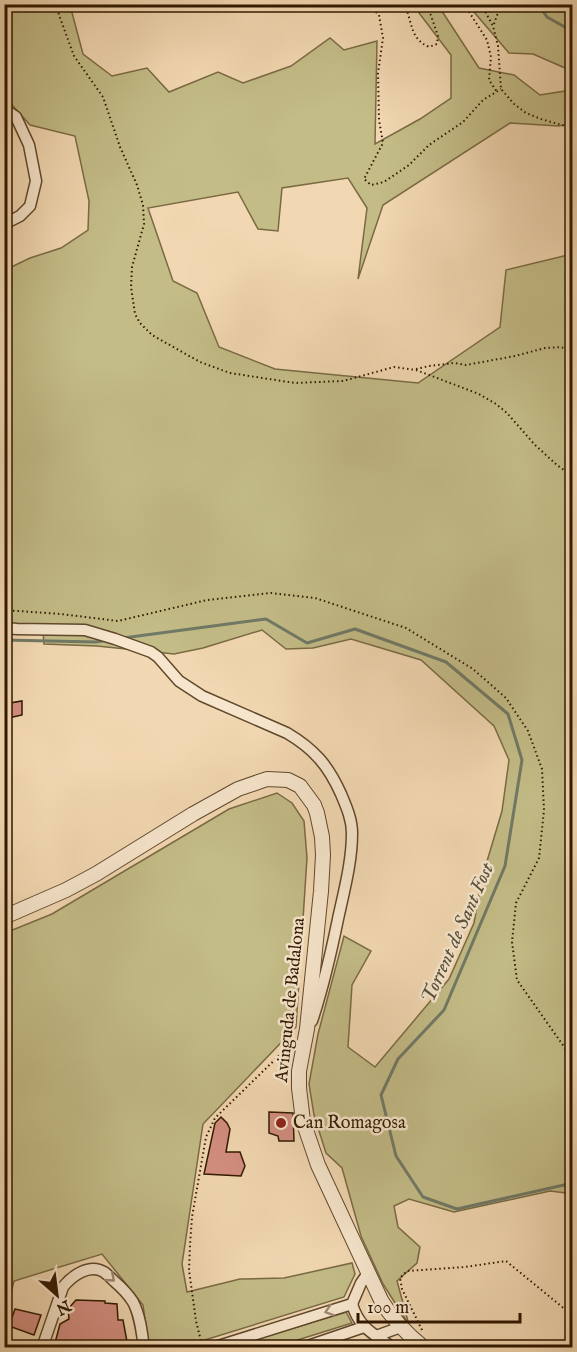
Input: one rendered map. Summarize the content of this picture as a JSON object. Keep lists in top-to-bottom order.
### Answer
{
  "streets": {
    "street": ["Avinguda de Badalona"]
  },
  "water": ["Torrent de Sant Fost"],
  "places": ["Can Romagosa"],
  "scale_bar": "100 m",
  "north": "bottom right"
}
